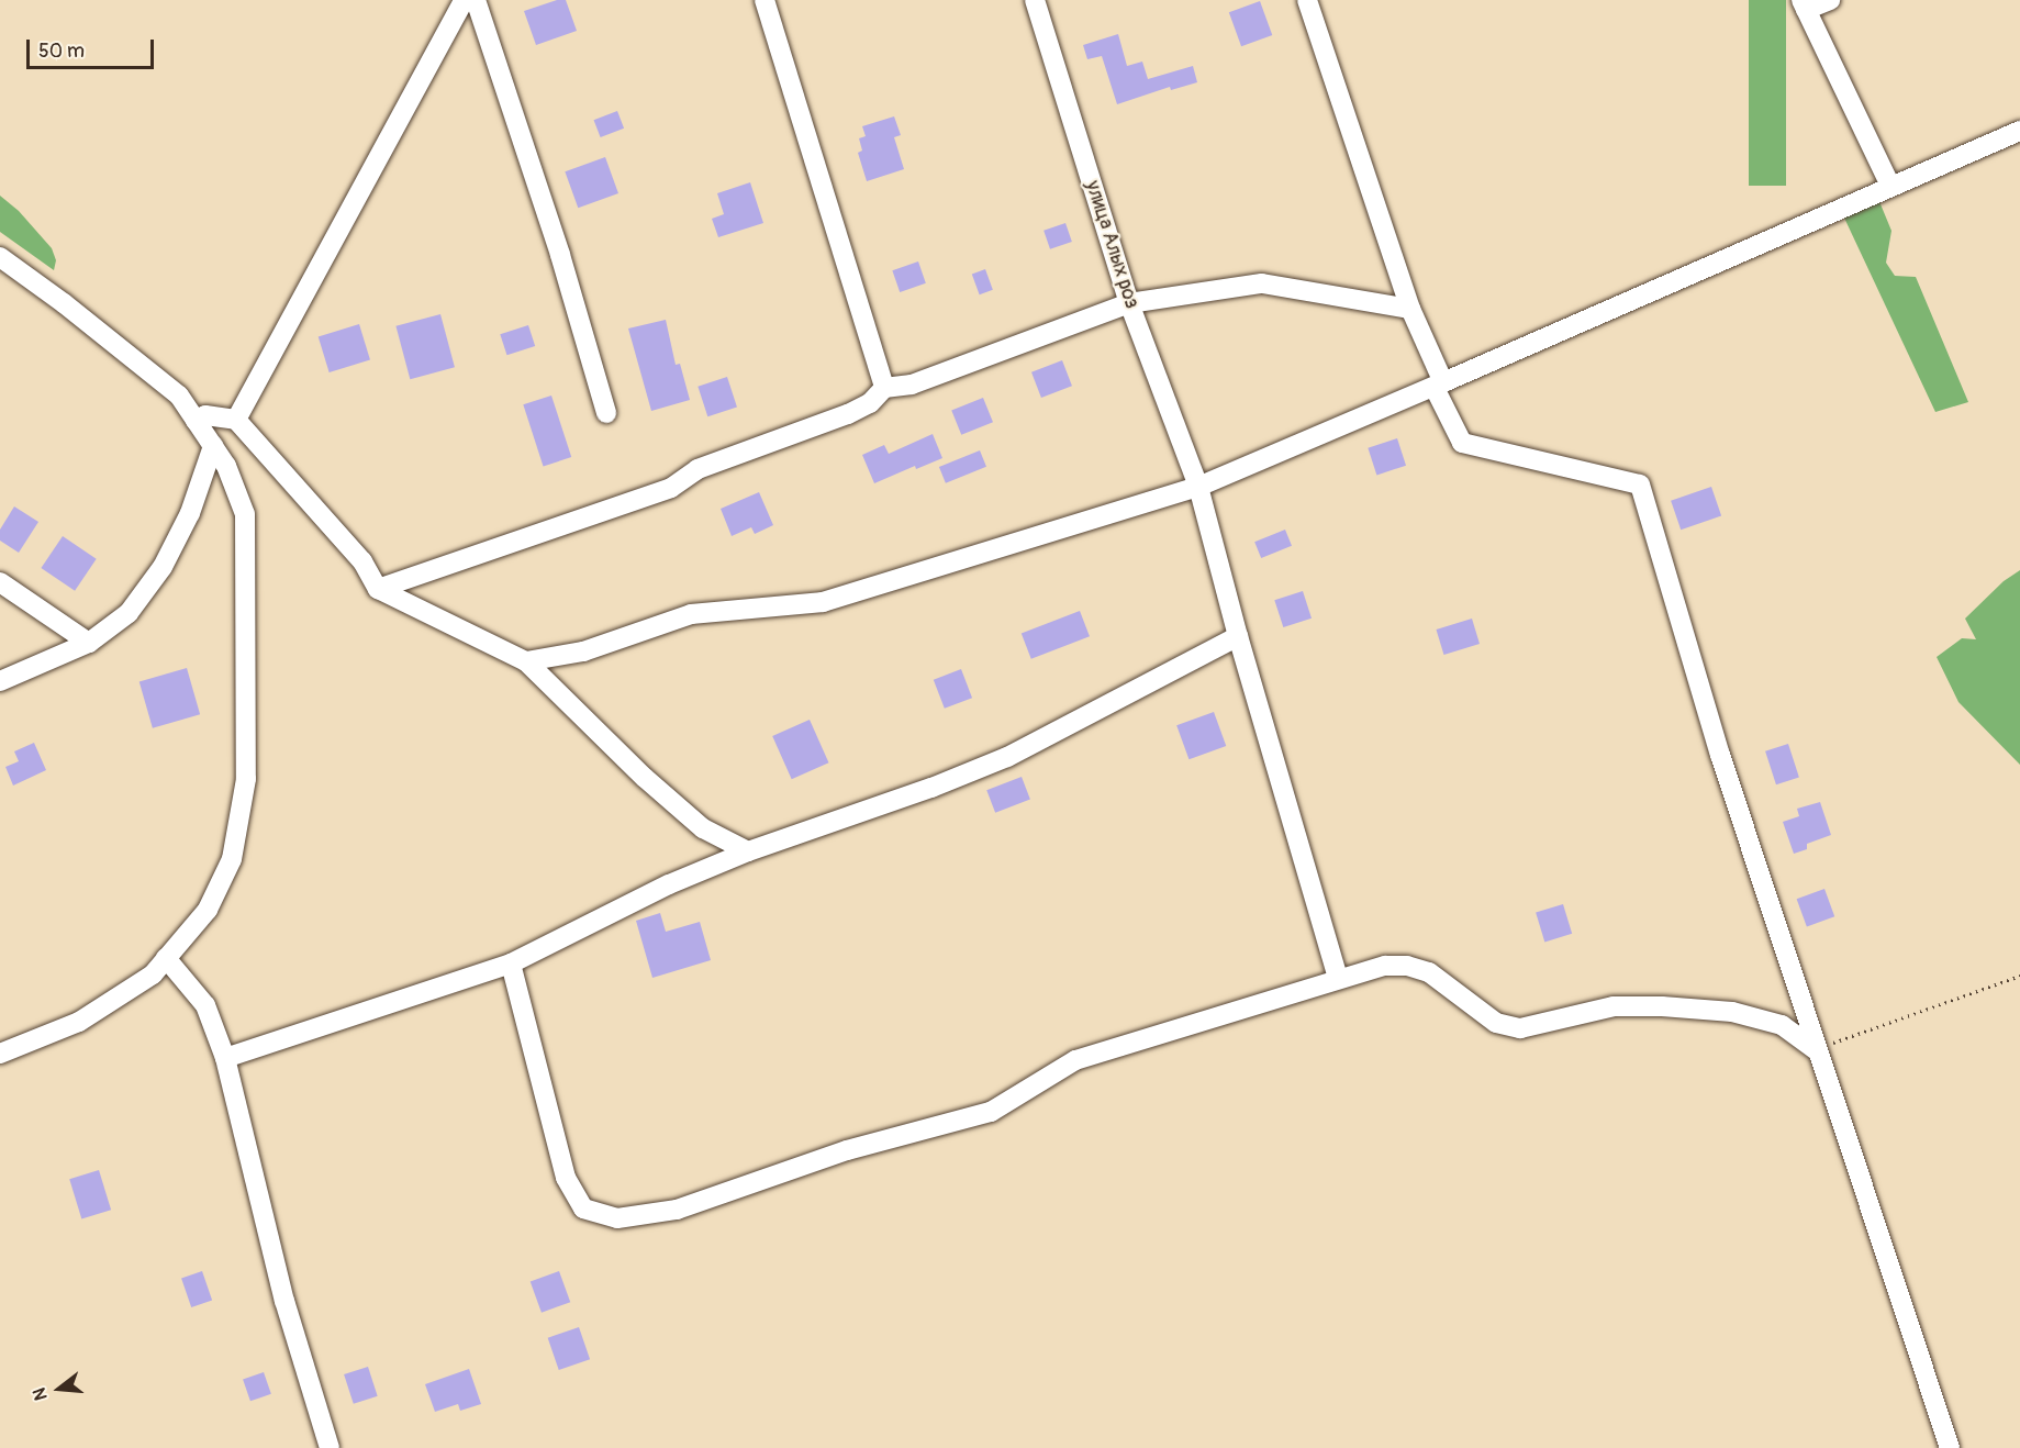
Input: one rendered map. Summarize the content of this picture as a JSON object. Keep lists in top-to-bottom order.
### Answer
{
  "streets": {
    "street": ["улица Алых роз"]
  },
  "scale_bar": "50 m",
  "north": "left"
}
